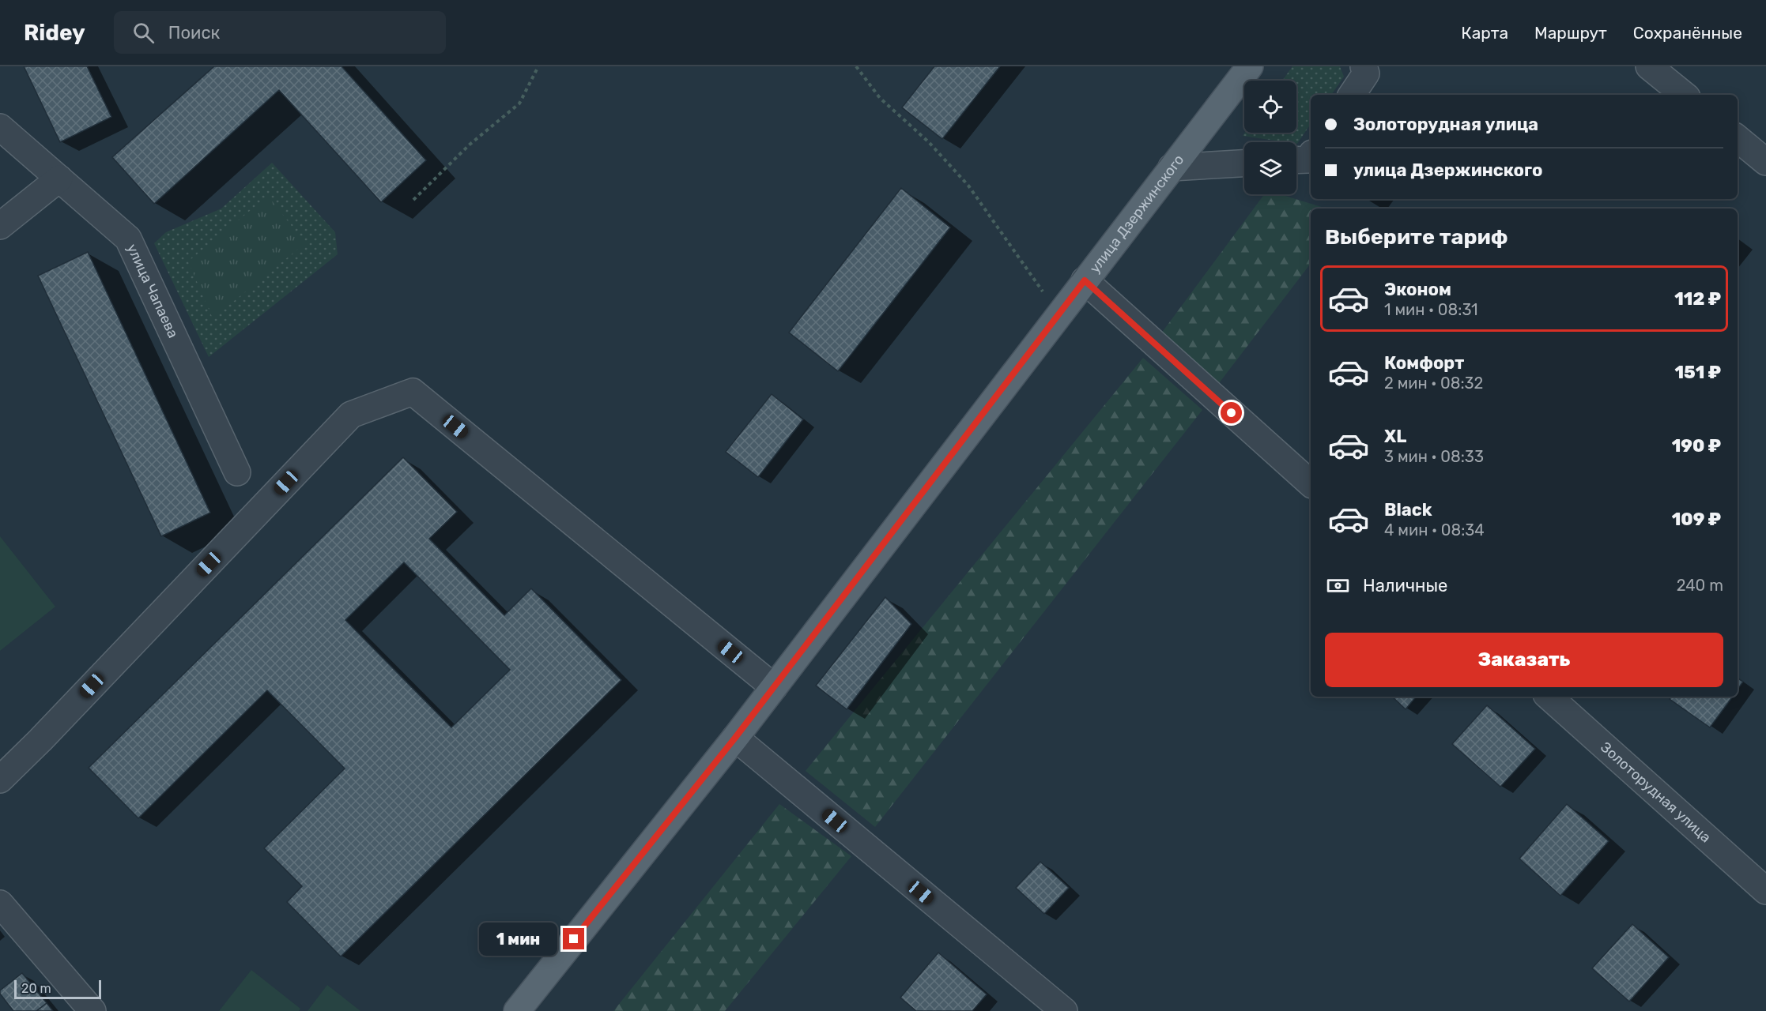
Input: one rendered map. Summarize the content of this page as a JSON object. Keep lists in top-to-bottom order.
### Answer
{
  "streets": {
    "main road": ["улица Дзержинского"],
    "street": ["улица Чапаева", "Золоторудная улица"]
  },
  "scale_bar": "20 m",
  "page": {
    "header": "Ridey",
    "search": "Поиск",
    "nav": ["Карта", "Маршрут", "Сохранённые"],
    "banner": ["Золоторудная улица", "улица Дзержинского"],
    "heading": "Выберите тариф",
    "list": [
      {
        "name": "Эконом",
        "note": "1 мин · 08:31",
        "value": "112 ₽"
      },
      {
        "name": "Комфорт",
        "note": "2 мин · 08:32",
        "value": "151 ₽"
      },
      {
        "name": "XL",
        "note": "3 мин · 08:33",
        "value": "190 ₽"
      },
      {
        "name": "Black",
        "note": "4 мин · 08:34",
        "value": "109 ₽"
      }
    ],
    "pay": ["Наличные", "240 m"],
    "buttons": "Заказать",
    "bubble": "1 мин",
    "scale": "20 m"
  }
}
